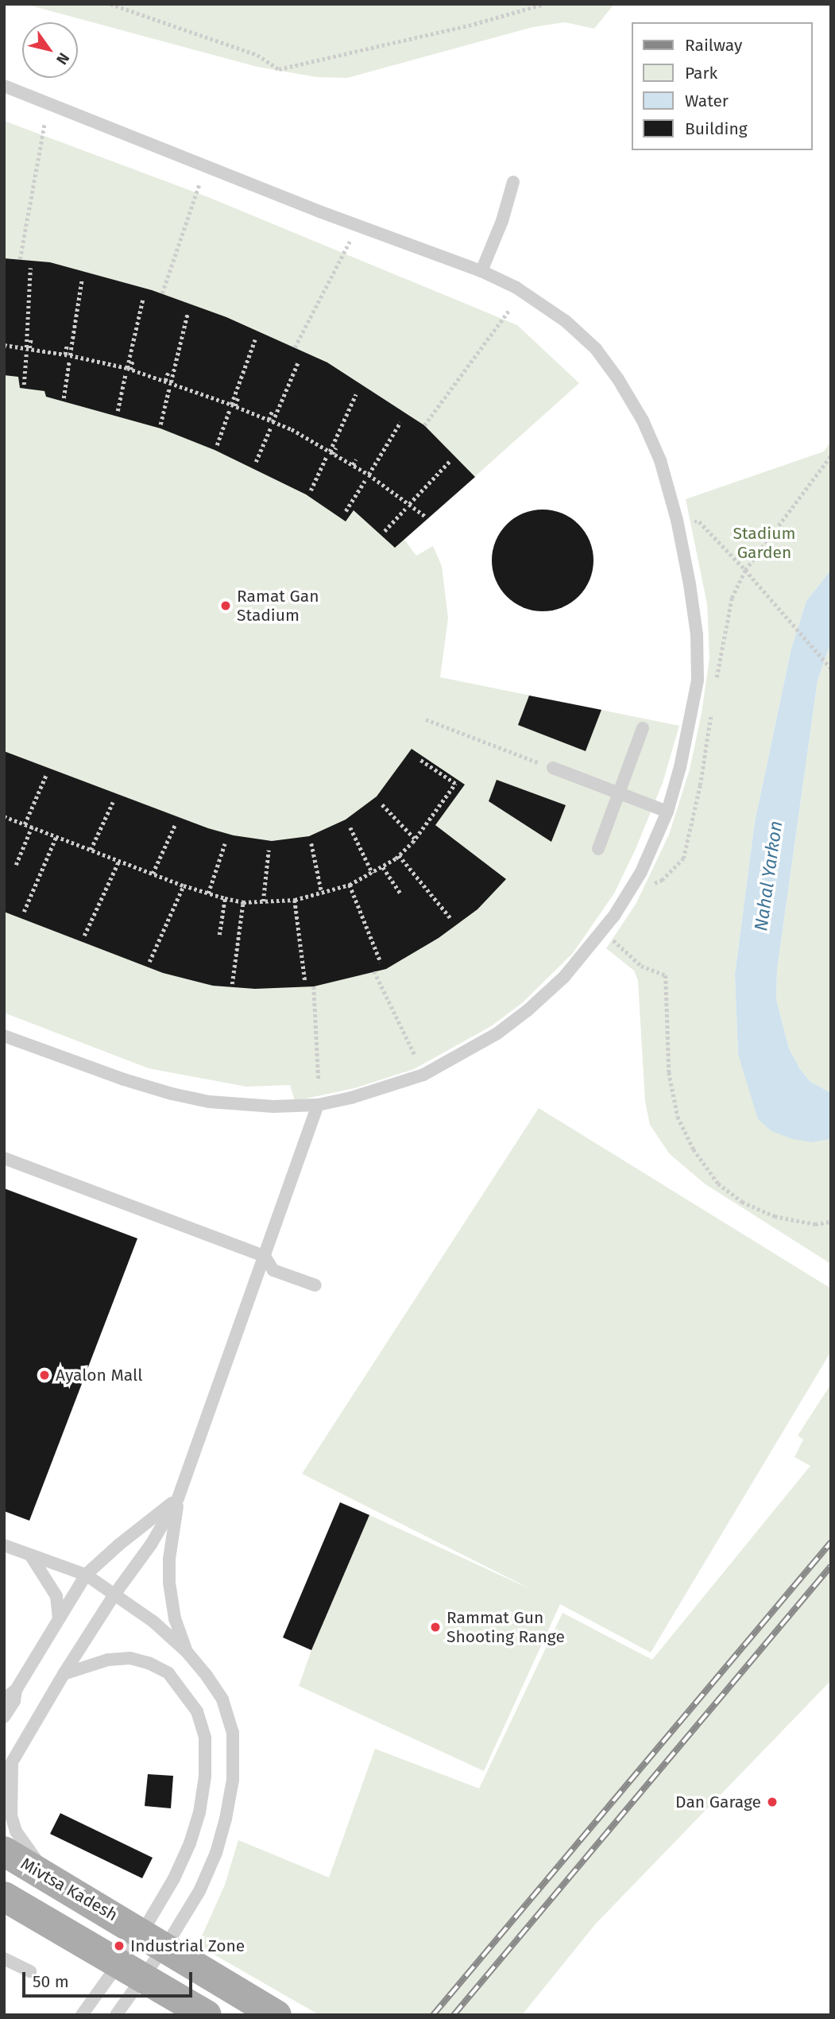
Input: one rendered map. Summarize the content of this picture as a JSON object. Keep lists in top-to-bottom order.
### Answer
{
  "streets": {
    "main road": ["Mivtsa Kadesh"]
  },
  "water": ["Nahal Yarkon"],
  "parks": ["Stadium Garden"],
  "places": [
    "Ramat Gan Stadium",
    "Ayalon Mall",
    "Rammat Gun Shooting Range",
    "Dan Garage",
    "Industrial Zone"
  ],
  "legend": [
    "Railway",
    "Park",
    "Water",
    "Building"
  ],
  "scale_bar": "50 m",
  "north": "bottom right"
}
